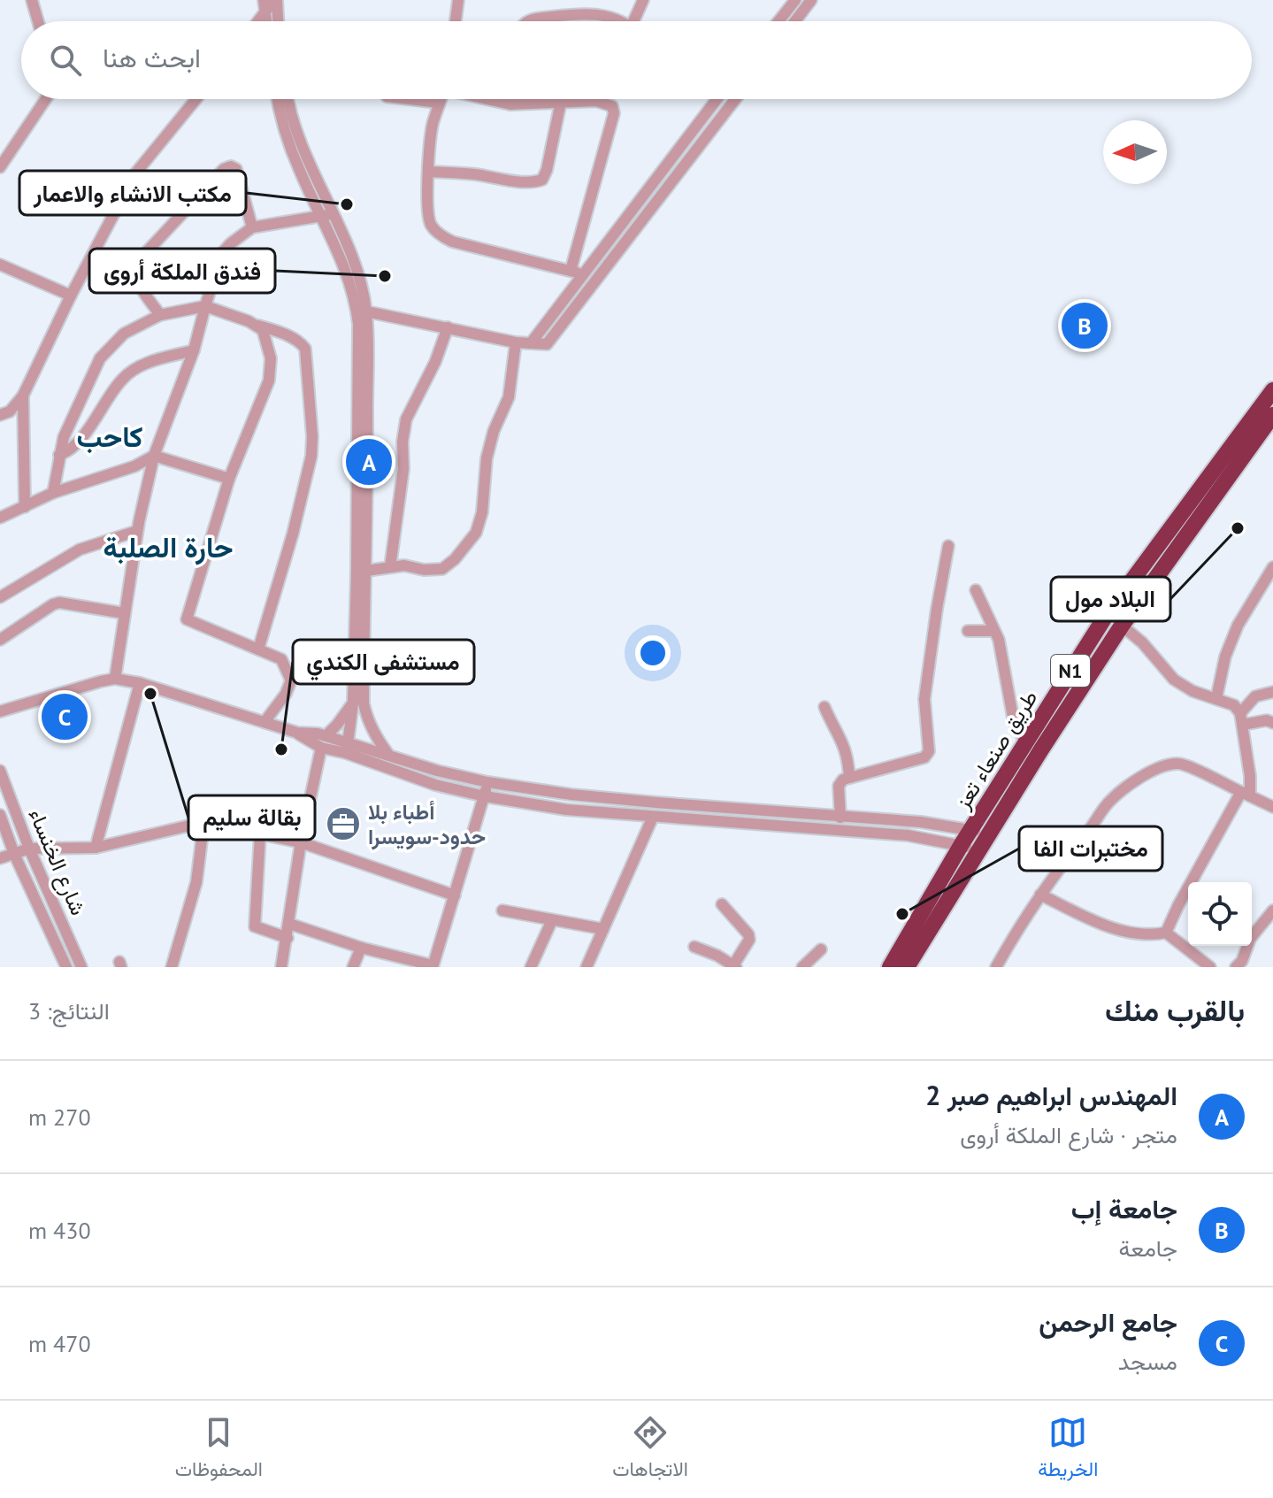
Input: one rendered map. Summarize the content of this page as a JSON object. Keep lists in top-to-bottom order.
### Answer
{
  "streets": {
    "highway": ["N1", "طريق صنعاء تعز"],
    "street": ["شارع الخنساء"]
  },
  "districts": ["كاحب", "حارة الصلبة"],
  "places": {
    "other": [
      "مكتب الانشاء والاعمار",
      "فندق الملكة أروى",
      "البلاد مول",
      "بقالة سليم",
      "مستشفى الكندي",
      "مختبرات الفا"
    ],
    "office": ["أطباء بلا حدود-سويسرا"]
  },
  "north": "left",
  "page": {
    "search": "ابحث هنا",
    "pins": ["B", "A", "C"],
    "heading": ["بالقرب منك", "النتائج: 3"],
    "list": [
      {
        "mark": "A",
        "name": "المهندس ابراهيم صبر 2",
        "note": "متجر · شارع الملكة أروى",
        "value": "270 m"
      },
      {
        "mark": "B",
        "name": "جامعة إب",
        "note": "جامعة",
        "value": "430 m"
      },
      {
        "mark": "C",
        "name": "جامع الرحمن",
        "note": "مسجد",
        "value": "470 m"
      }
    ],
    "nav": ["الخريطة", "الاتجاهات", "المحفوظات"]
  }
}
